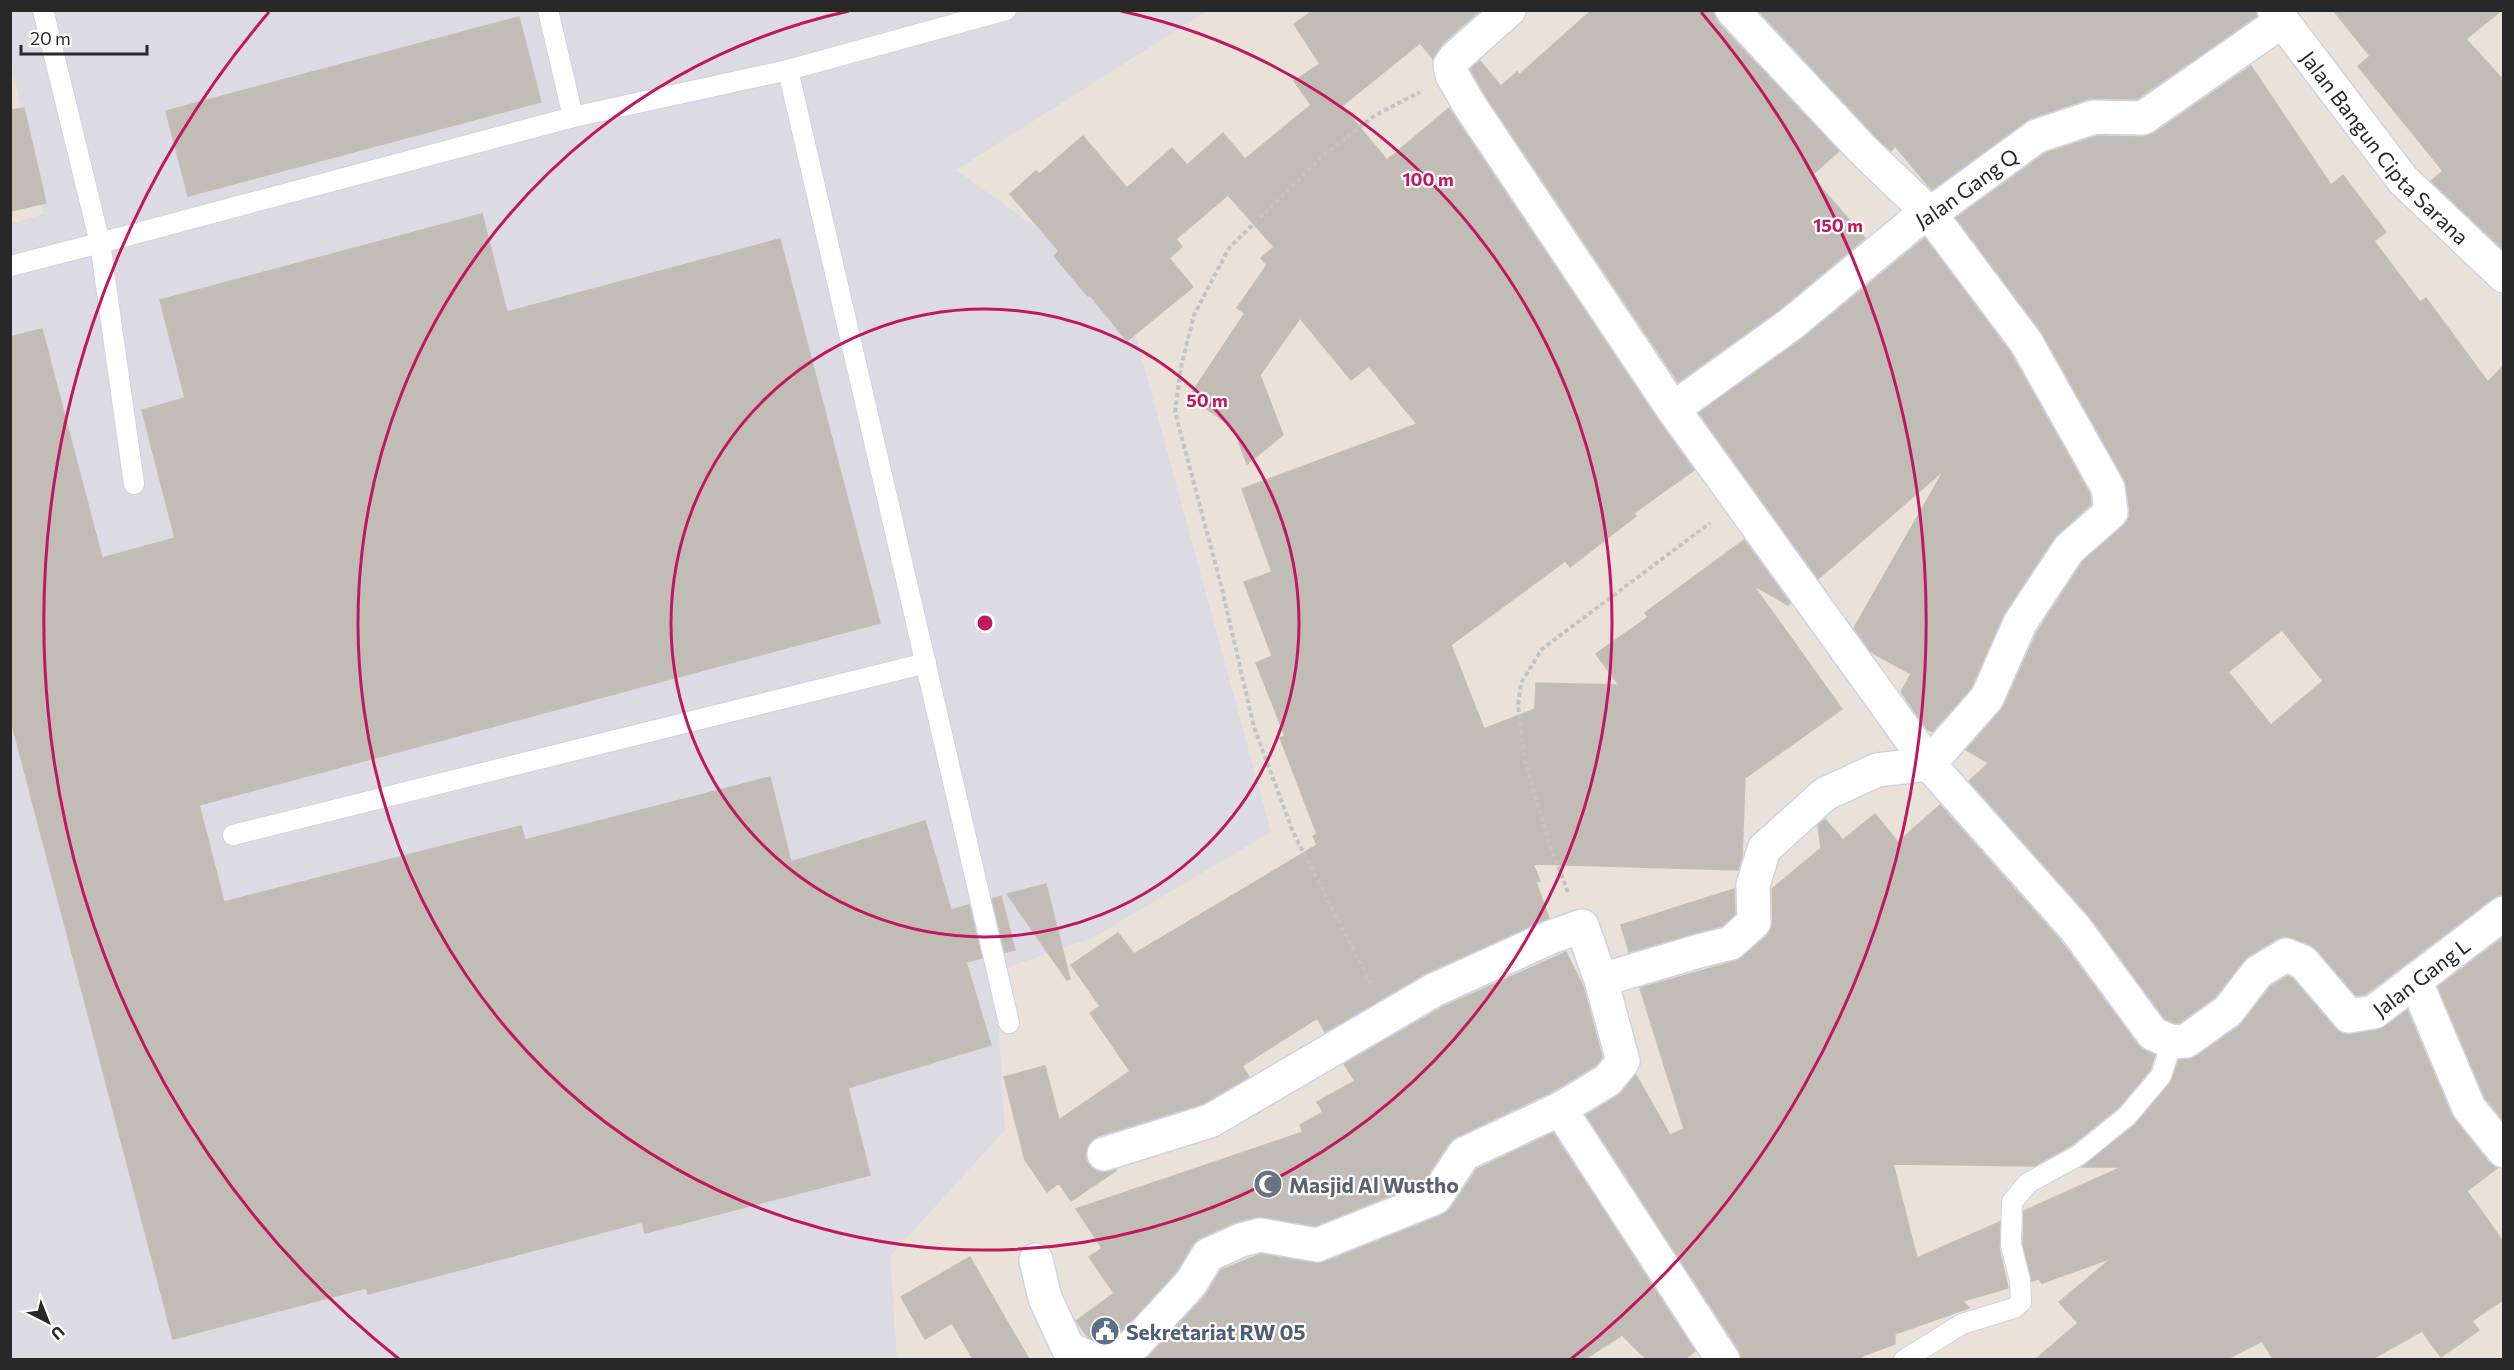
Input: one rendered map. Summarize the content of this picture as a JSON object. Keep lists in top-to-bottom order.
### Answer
{
  "streets": {
    "street": ["Jalan Bangun Cipta Sarana", "Jalan Gang Q", "Jalan Gang L"]
  },
  "crossings": [
    ["Jalan Bangun Cipta Sarana", "Jalan Gang Q"]
  ],
  "places": {
    "mosque": ["Masjid Al Wustho"],
    "public building": ["Sekretariat RW 05"]
  },
  "scale_bar": "20 m",
  "north": "bottom right",
  "rings": ["100 m", "150 m", "50 m"]
}
